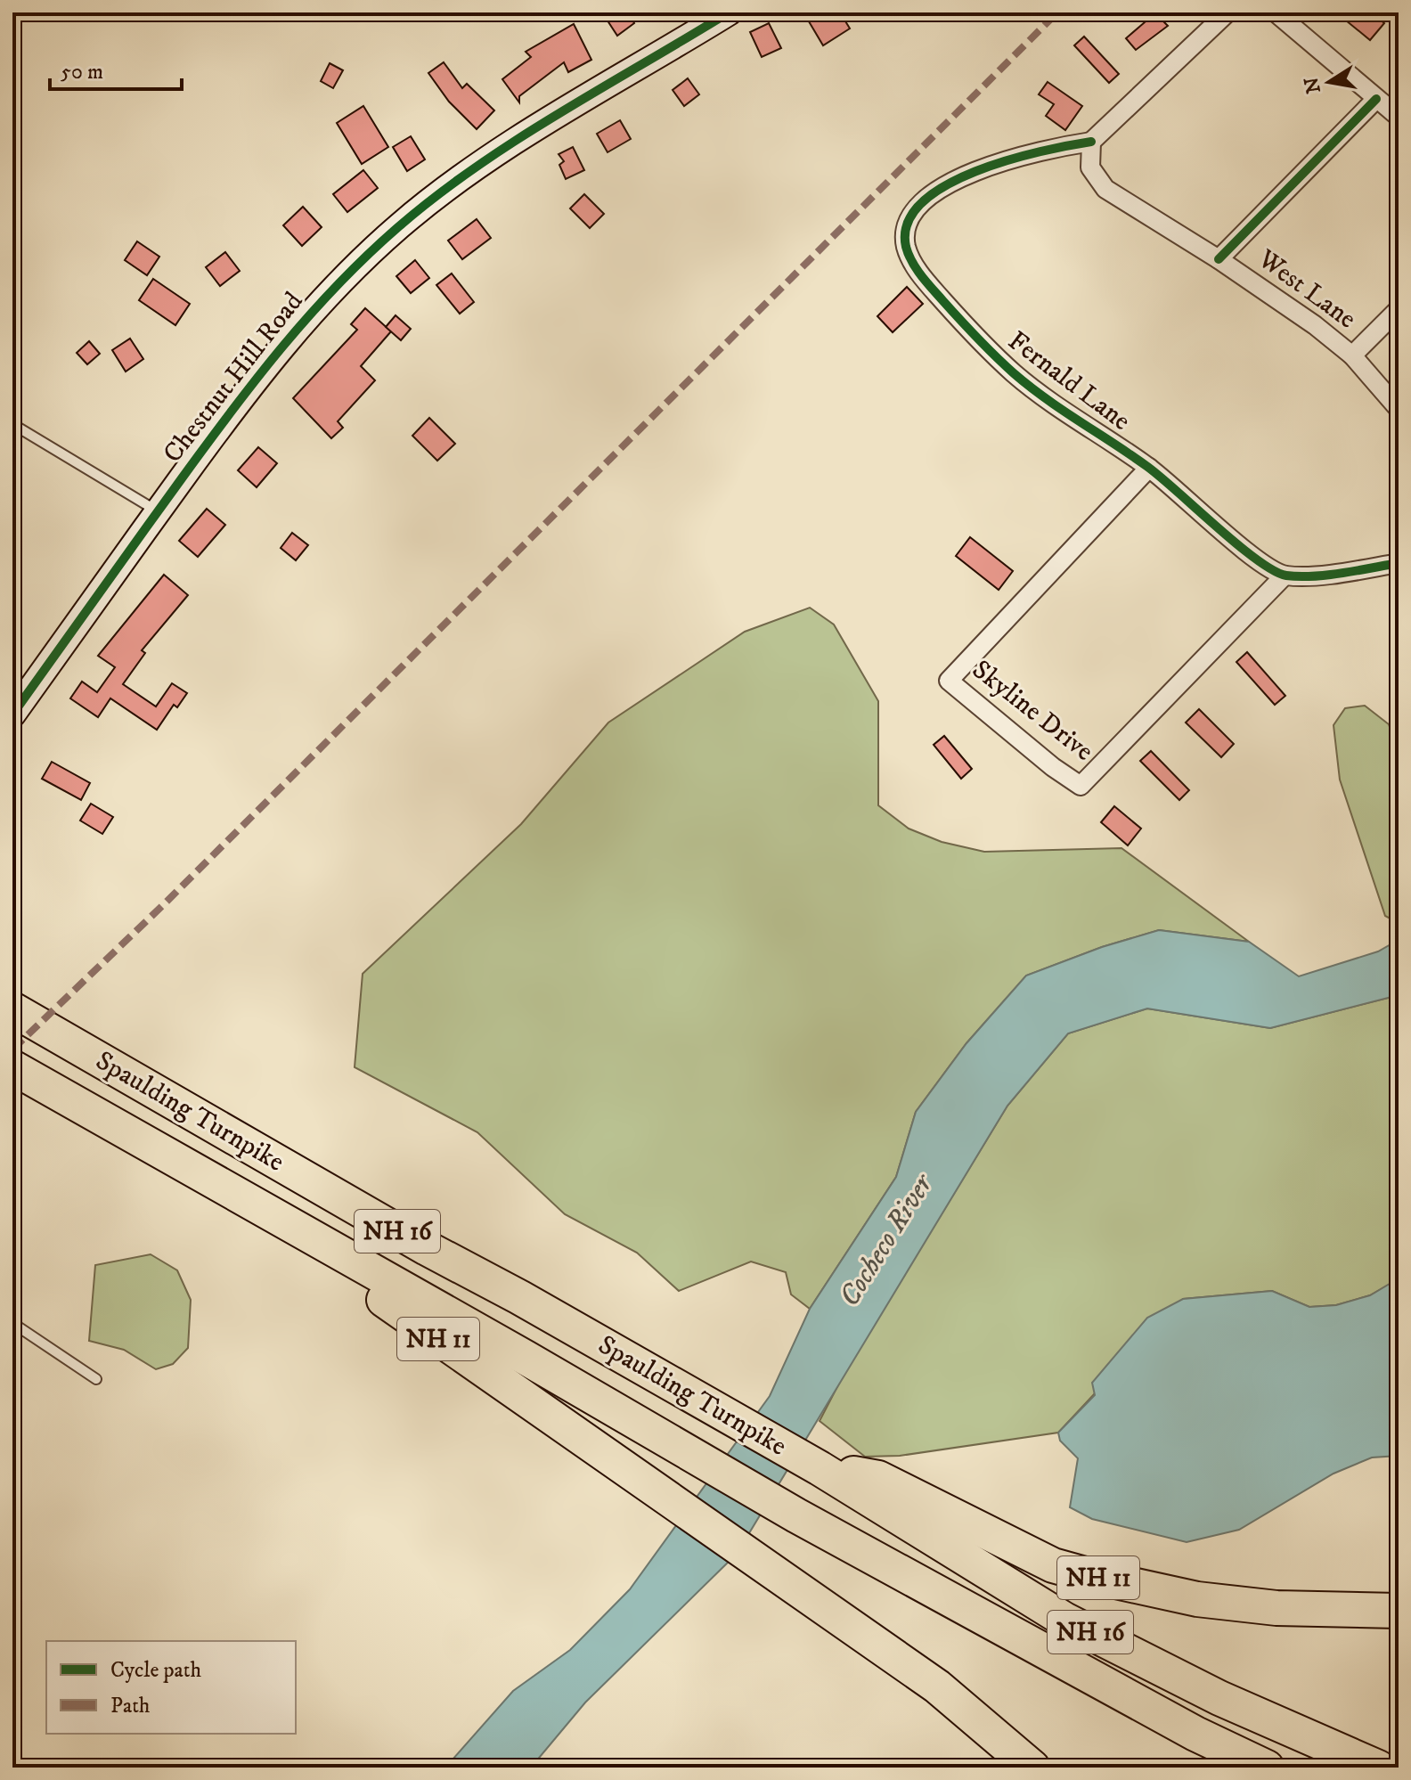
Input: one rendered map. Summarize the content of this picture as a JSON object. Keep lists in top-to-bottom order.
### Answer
{
  "streets": {
    "highway": ["Spaulding Turnpike", "NH 16", "NH 11"],
    "street": [
      "West Lane",
      "Chestnut Hill Road",
      "Fernald Lane",
      "Skyline Drive"
    ]
  },
  "crossings": [
    ["West Lane", "Fernald Lane"],
    ["Fernald Lane", "Skyline Drive"],
    ["Spaulding Turnpike", "NH 11"]
  ],
  "water": ["Cocheco River"],
  "legend": ["Cycle path", "Path"],
  "scale_bar": "50 m",
  "north": "left"
}
